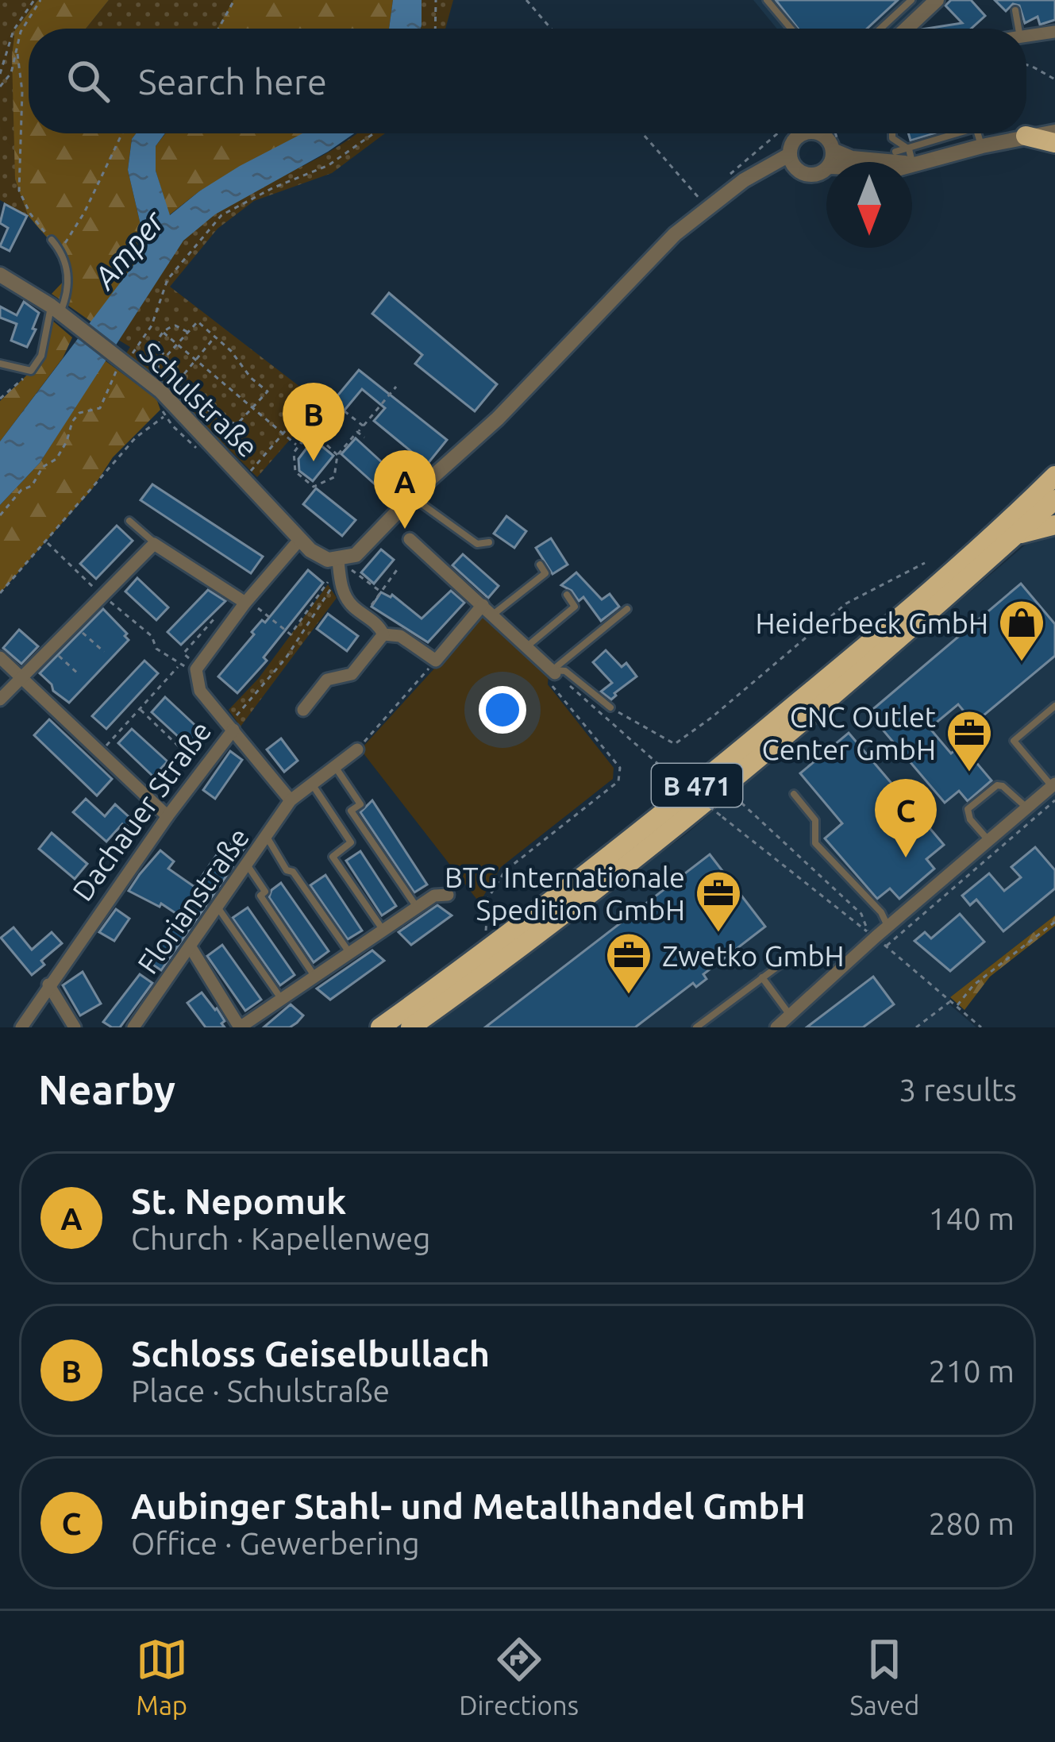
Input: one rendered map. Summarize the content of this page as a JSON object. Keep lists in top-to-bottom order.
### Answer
{
  "streets": {
    "highway": ["B 471"],
    "street": ["Schulstraße", "Dachauer Straße", "Florianstraße"]
  },
  "water": ["Amper"],
  "places": {
    "shop": ["Heiderbeck GmbH"],
    "office": ["CNC Outlet Center GmbH", "BTG Internationale Spedition GmbH", "Zwetko GmbH"]
  },
  "north": "bottom",
  "page": {
    "search": "Search here",
    "pins": ["B", "A", "C"],
    "heading": ["Nearby", "3 results"],
    "list": [
      {
        "mark": "A",
        "name": "St. Nepomuk",
        "note": "Church · Kapellenweg",
        "value": "140 m"
      },
      {
        "mark": "B",
        "name": "Schloss Geiselbullach",
        "note": "Place · Schulstraße",
        "value": "210 m"
      },
      {
        "mark": "C",
        "name": "Aubinger Stahl- und Metallhandel GmbH",
        "note": "Office · Gewerbering",
        "value": "280 m"
      }
    ],
    "nav": ["Map", "Directions", "Saved"]
  }
}
